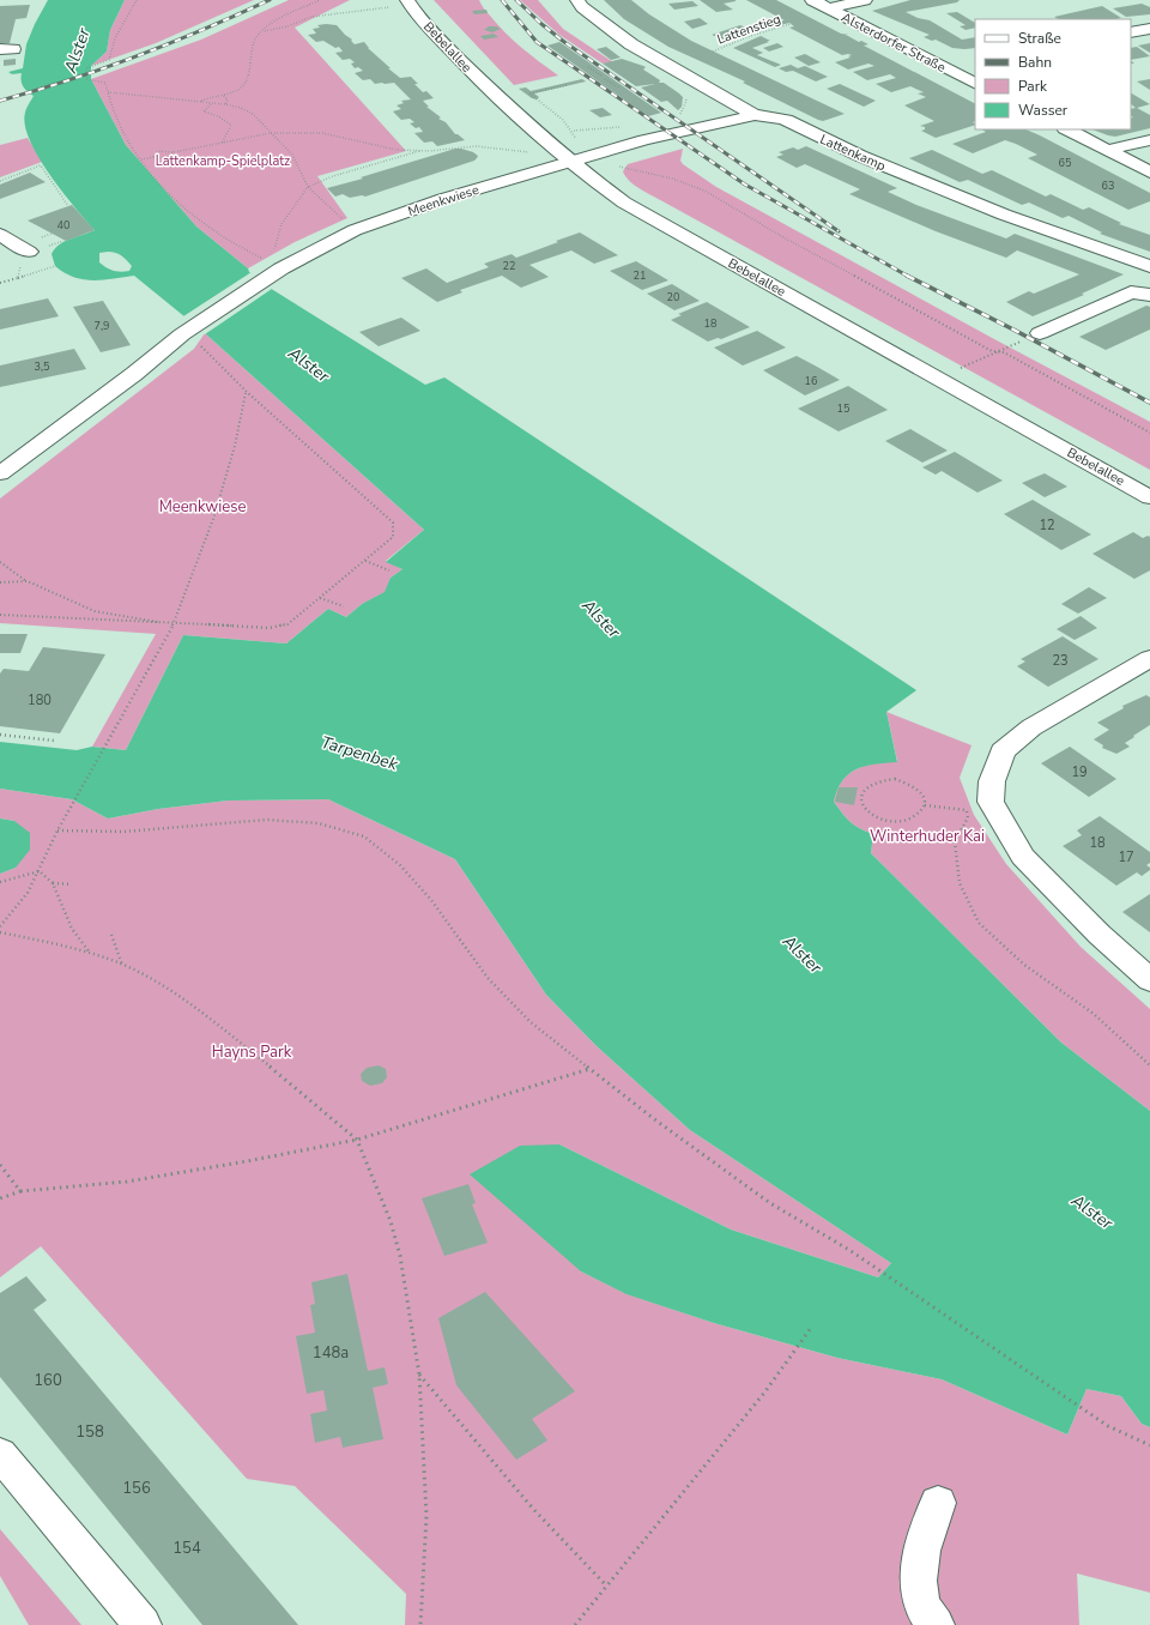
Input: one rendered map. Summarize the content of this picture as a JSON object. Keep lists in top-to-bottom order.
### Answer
{
  "streets": {
    "street": [
      "Alsterdorfer Straße",
      "Bebelallee",
      "Lattenkamp",
      "Meenkwiese"
    ],
    "path": ["Lattenstieg"]
  },
  "crossings": [
    ["Bebelallee", "Meenkwiese"],
    ["Lattenkamp", "Meenkwiese"]
  ],
  "water": ["Alster", "Tarpenbek"],
  "parks": [
    "Lattenkamp-Spielplatz",
    "Meenkwiese",
    "Winterhuder Kai",
    "Hayns Park"
  ],
  "house_numbers": [
    "65",
    "63",
    "40",
    "22",
    "21",
    "20",
    "18",
    "7,9",
    "3,5",
    "16",
    "15",
    "12",
    "23",
    "180",
    "19",
    "18",
    "17",
    "148a",
    "160",
    "158",
    "156",
    "154"
  ],
  "legend": [
    "Straße",
    "Bahn",
    "Park",
    "Wasser"
  ]
}
